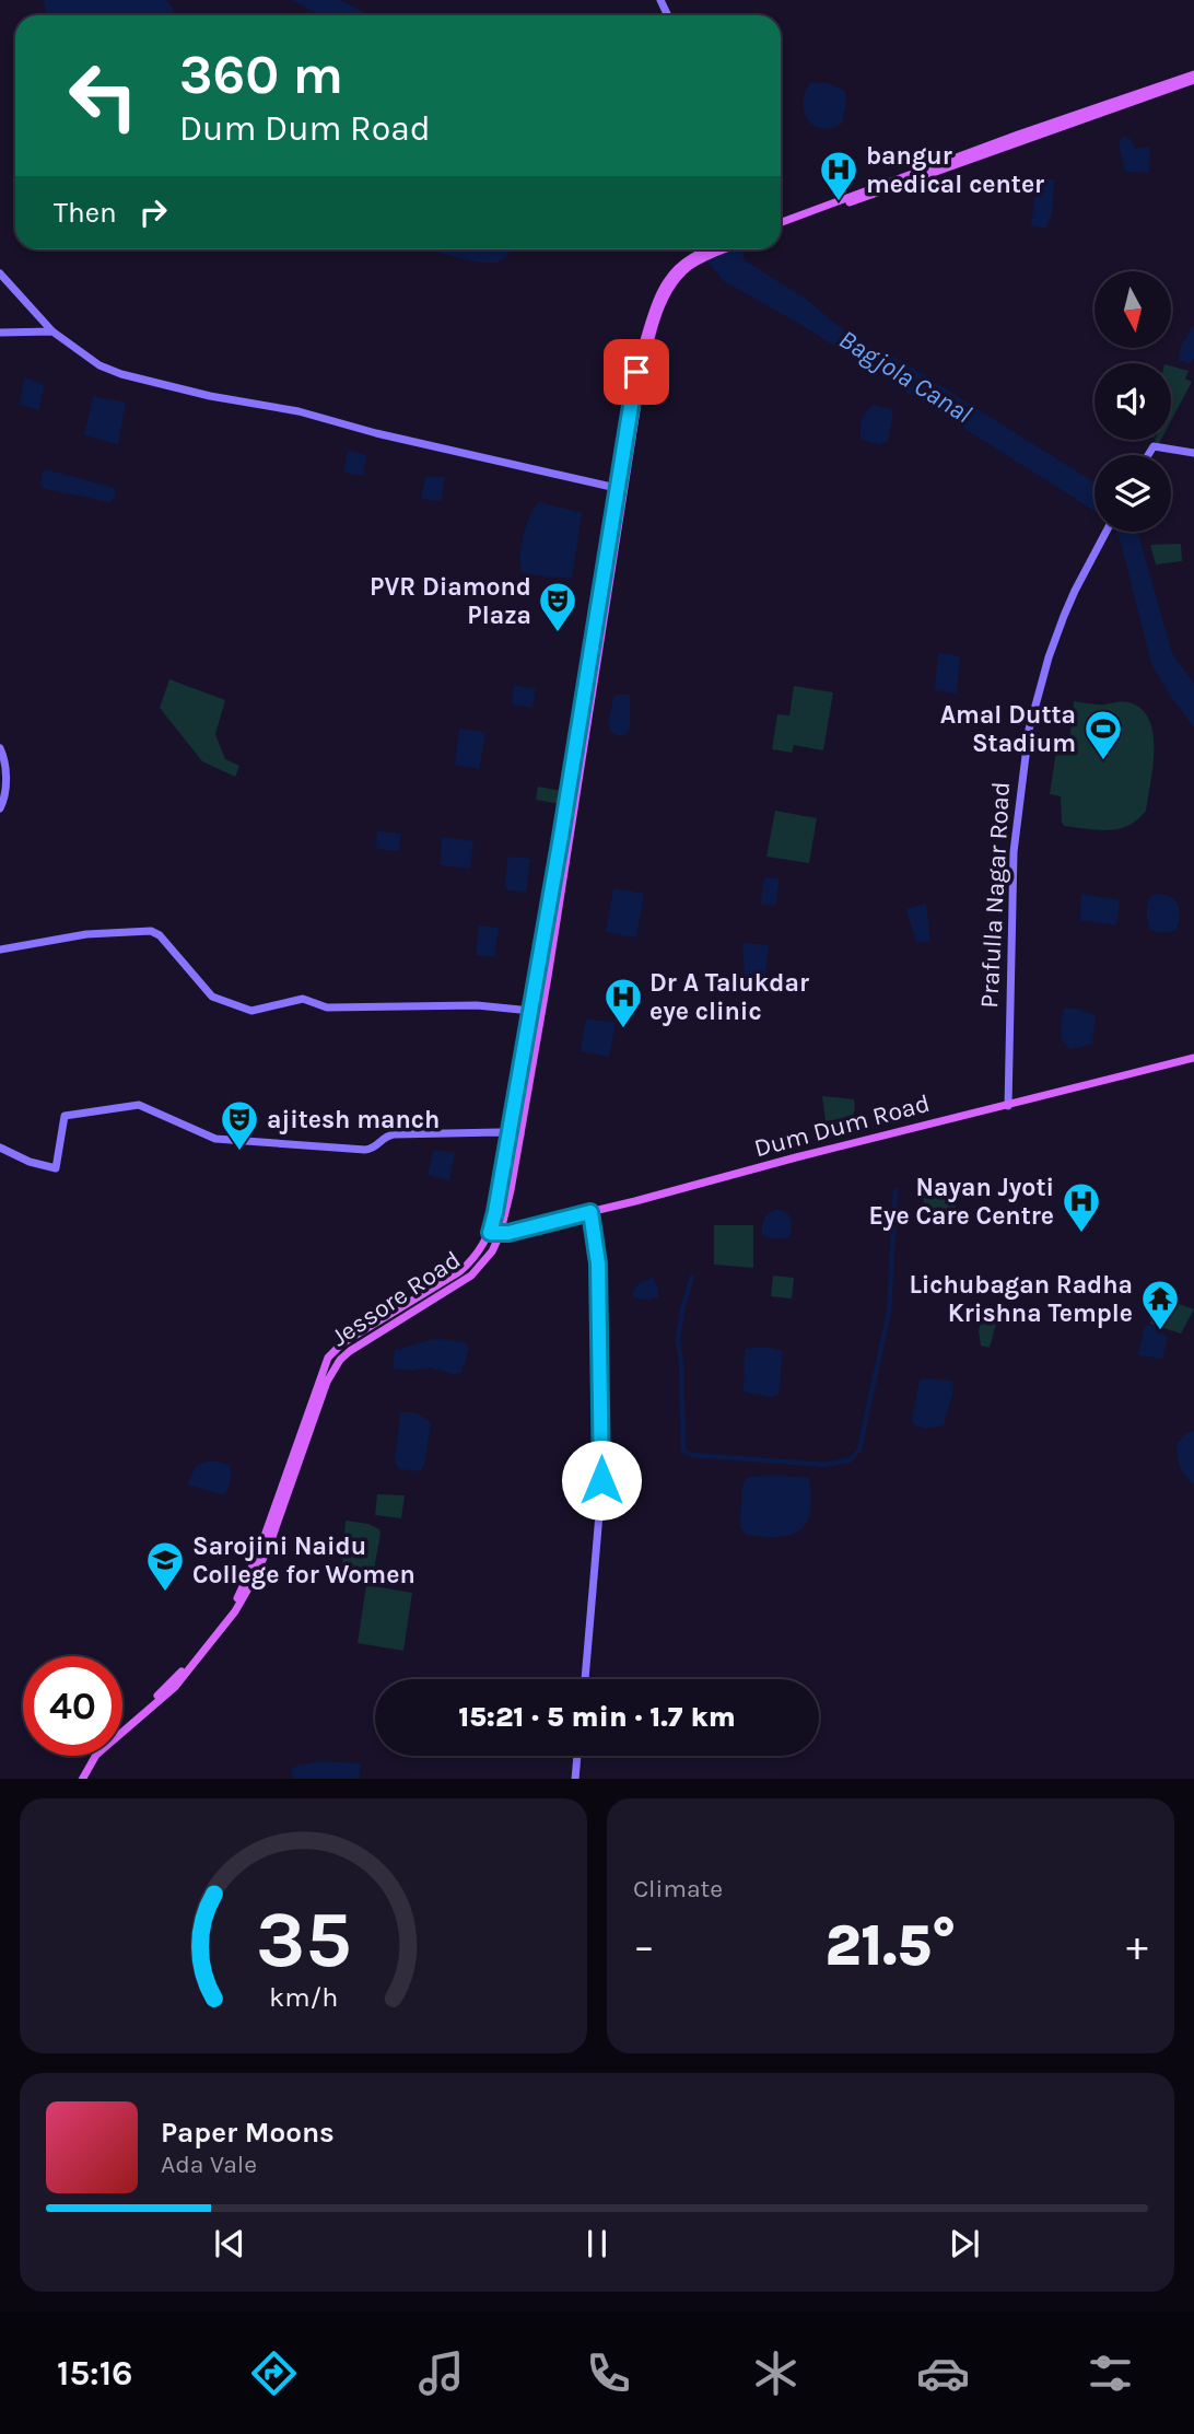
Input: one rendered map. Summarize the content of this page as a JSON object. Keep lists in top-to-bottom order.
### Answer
{
  "streets": {
    "main road": ["Dum Dum Road", "Jessore Road"],
    "street": ["Prafulla Nagar Road"]
  },
  "crossings": [
    ["Prafulla Nagar Road", "Dum Dum Road"],
    ["Dum Dum Road", "Jessore Road"]
  ],
  "water": ["Bagjola Canal"],
  "places": {
    "hospital": ["bangur medical center", "Dr A Talukdar eye clinic", "Nayan Jyoti Eye Care Centre"],
    "theatre": ["PVR Diamond Plaza", "ajitesh manch"],
    "sports": ["Amal Dutta Stadium"],
    "temple": ["Lichubagan Radha Krishna Temple"],
    "school or university": ["Sarojini Naidu College for Women"]
  },
  "north": "bottom",
  "page": {
    "turn": ["360 m", "Dum Dum Road"],
    "then": "Then",
    "limit": "40",
    "trip": "15:21 · 5 min · 1.7 km",
    "tile": "Climate",
    "heat": ["−", "21.5°", "+"],
    "song": ["Paper Moons", "Ada Vale"],
    "tabs": "15:16",
    "gauge": ["35", "km/h"]
  }
}
